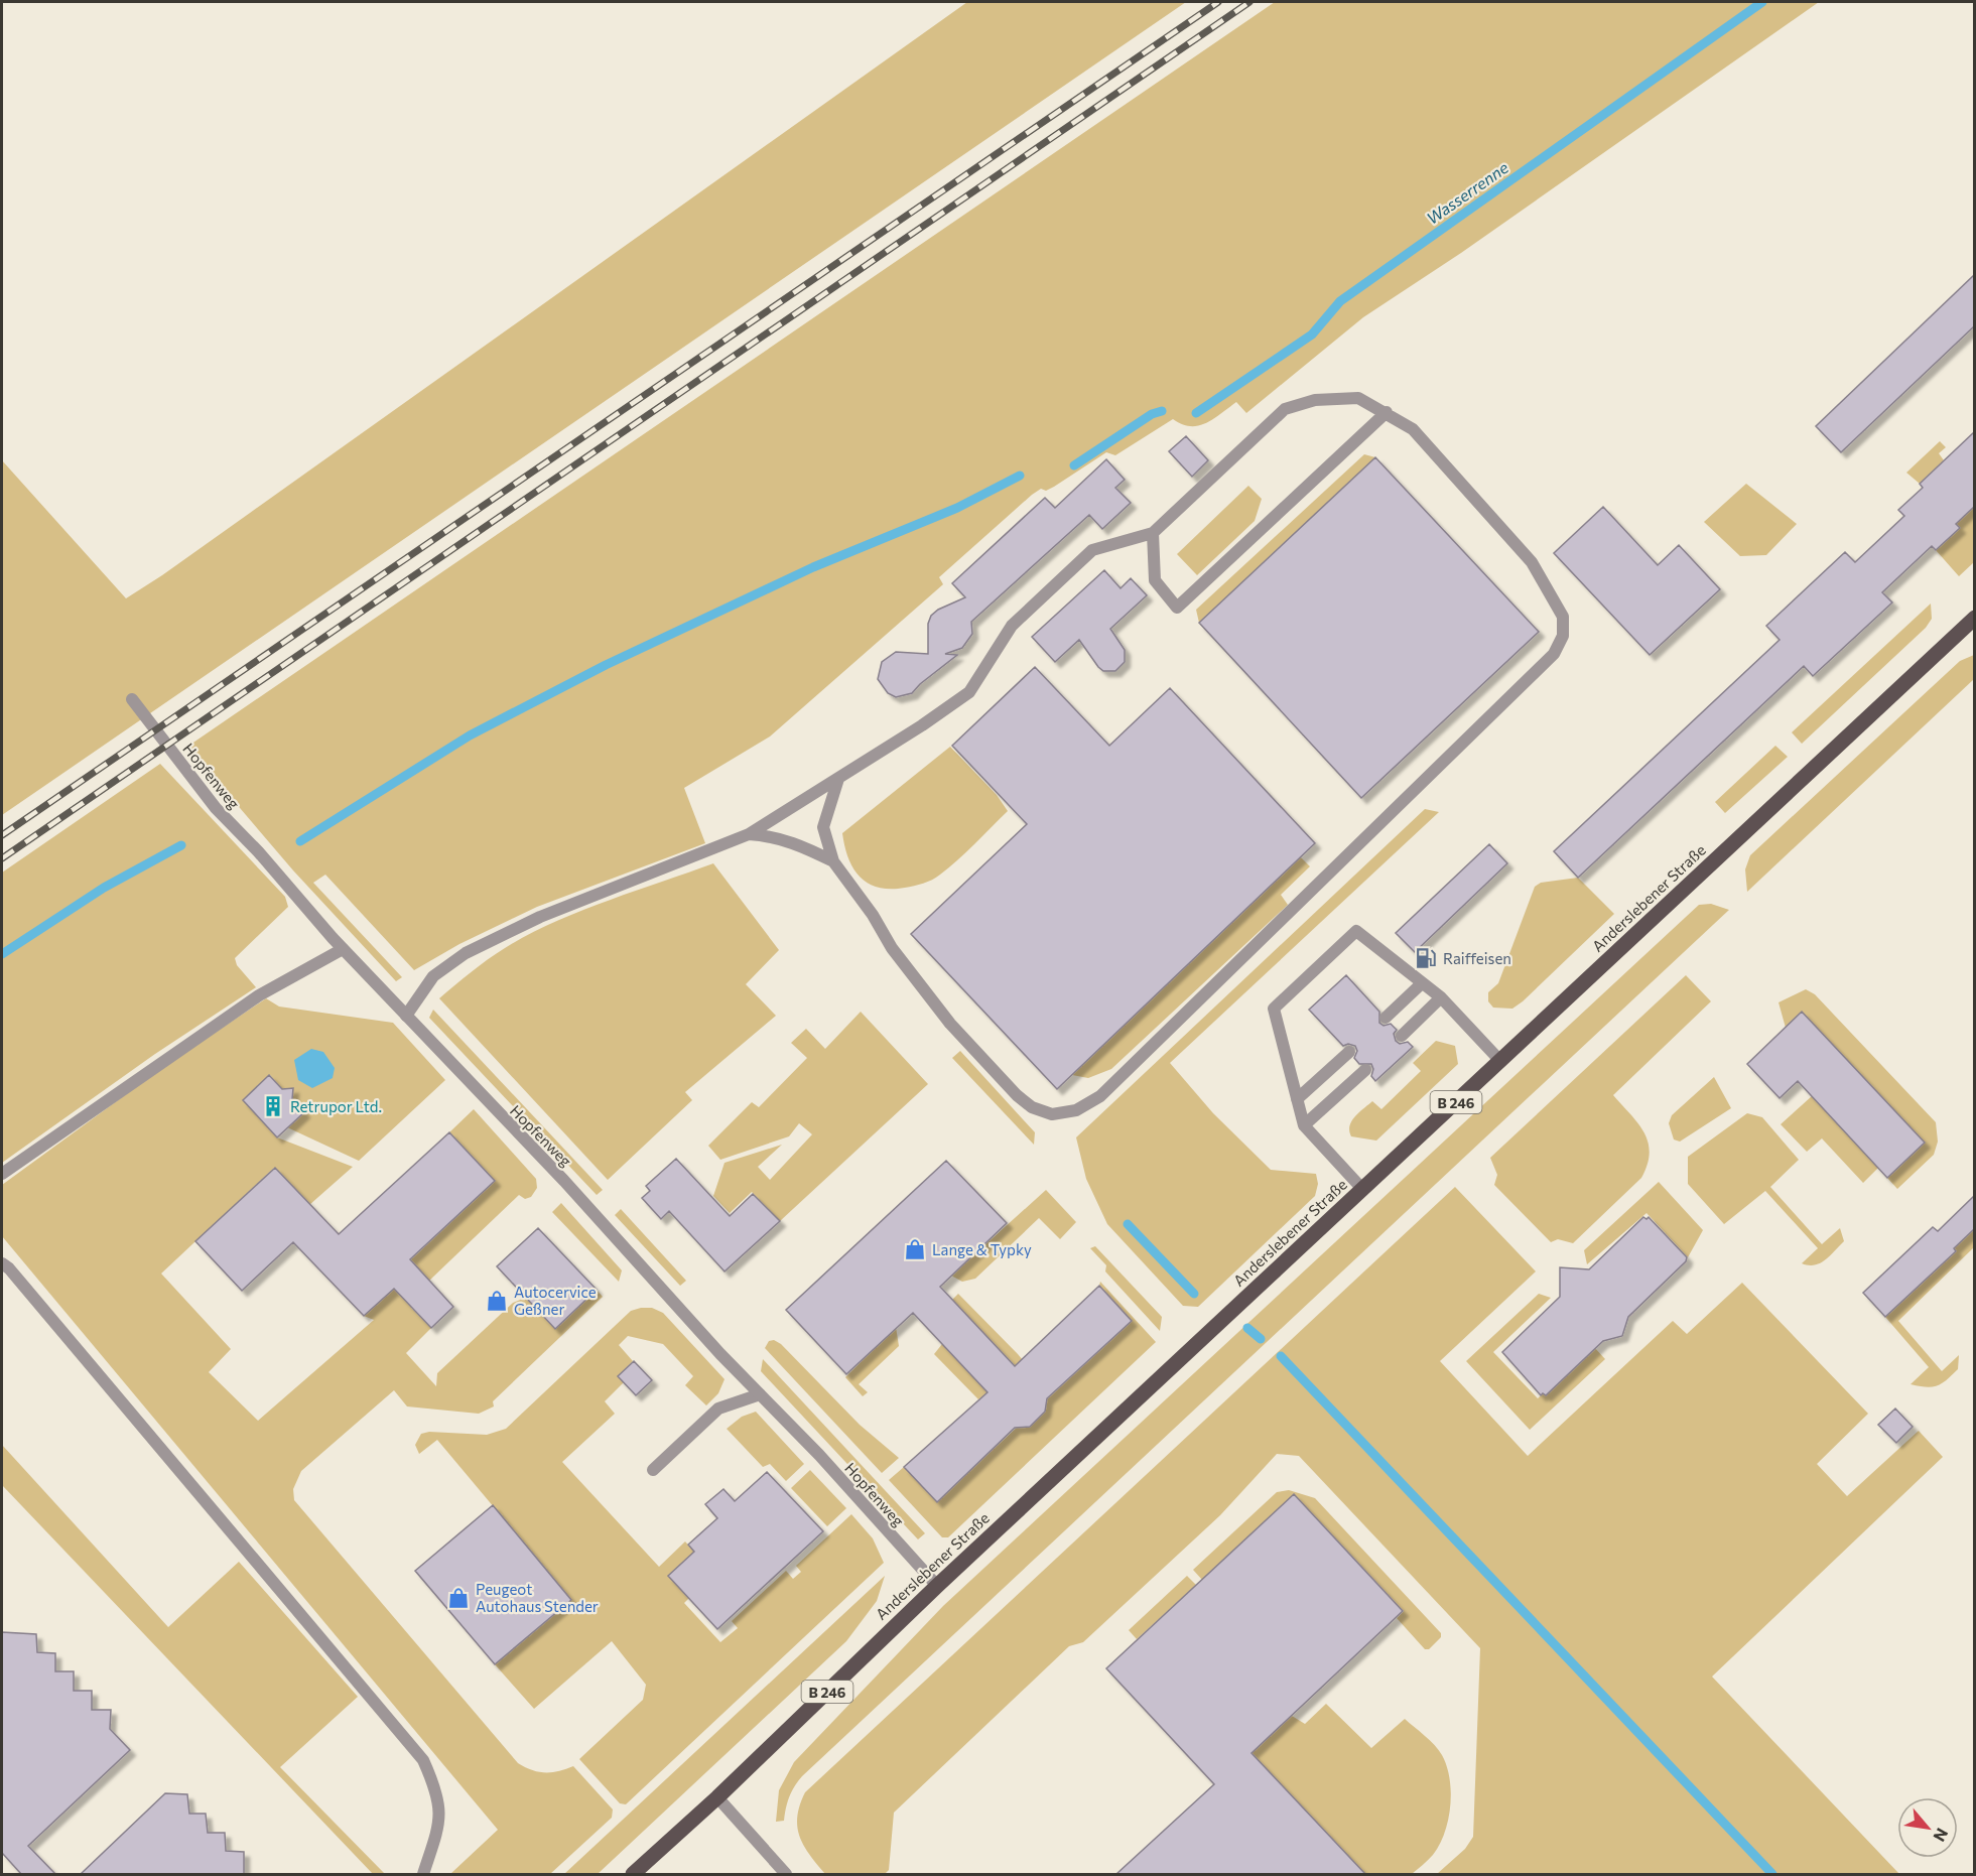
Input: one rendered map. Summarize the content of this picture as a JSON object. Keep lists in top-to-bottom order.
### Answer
{
  "streets": {
    "main road": ["Anderslebener Straße", "B 246"],
    "street": ["Hopfenweg"]
  },
  "crossings": [
    ["Hopfenweg", "Anderslebener Straße"]
  ],
  "water": ["Wasserrenne"],
  "places": {
    "fuel station": ["Raiffeisen"],
    "building": ["Retrupor Ltd."],
    "shop": ["Lange & Typky", "Autocervice Geßner", "Peugeot Autohaus Stender"]
  },
  "north": "bottom right"
}
